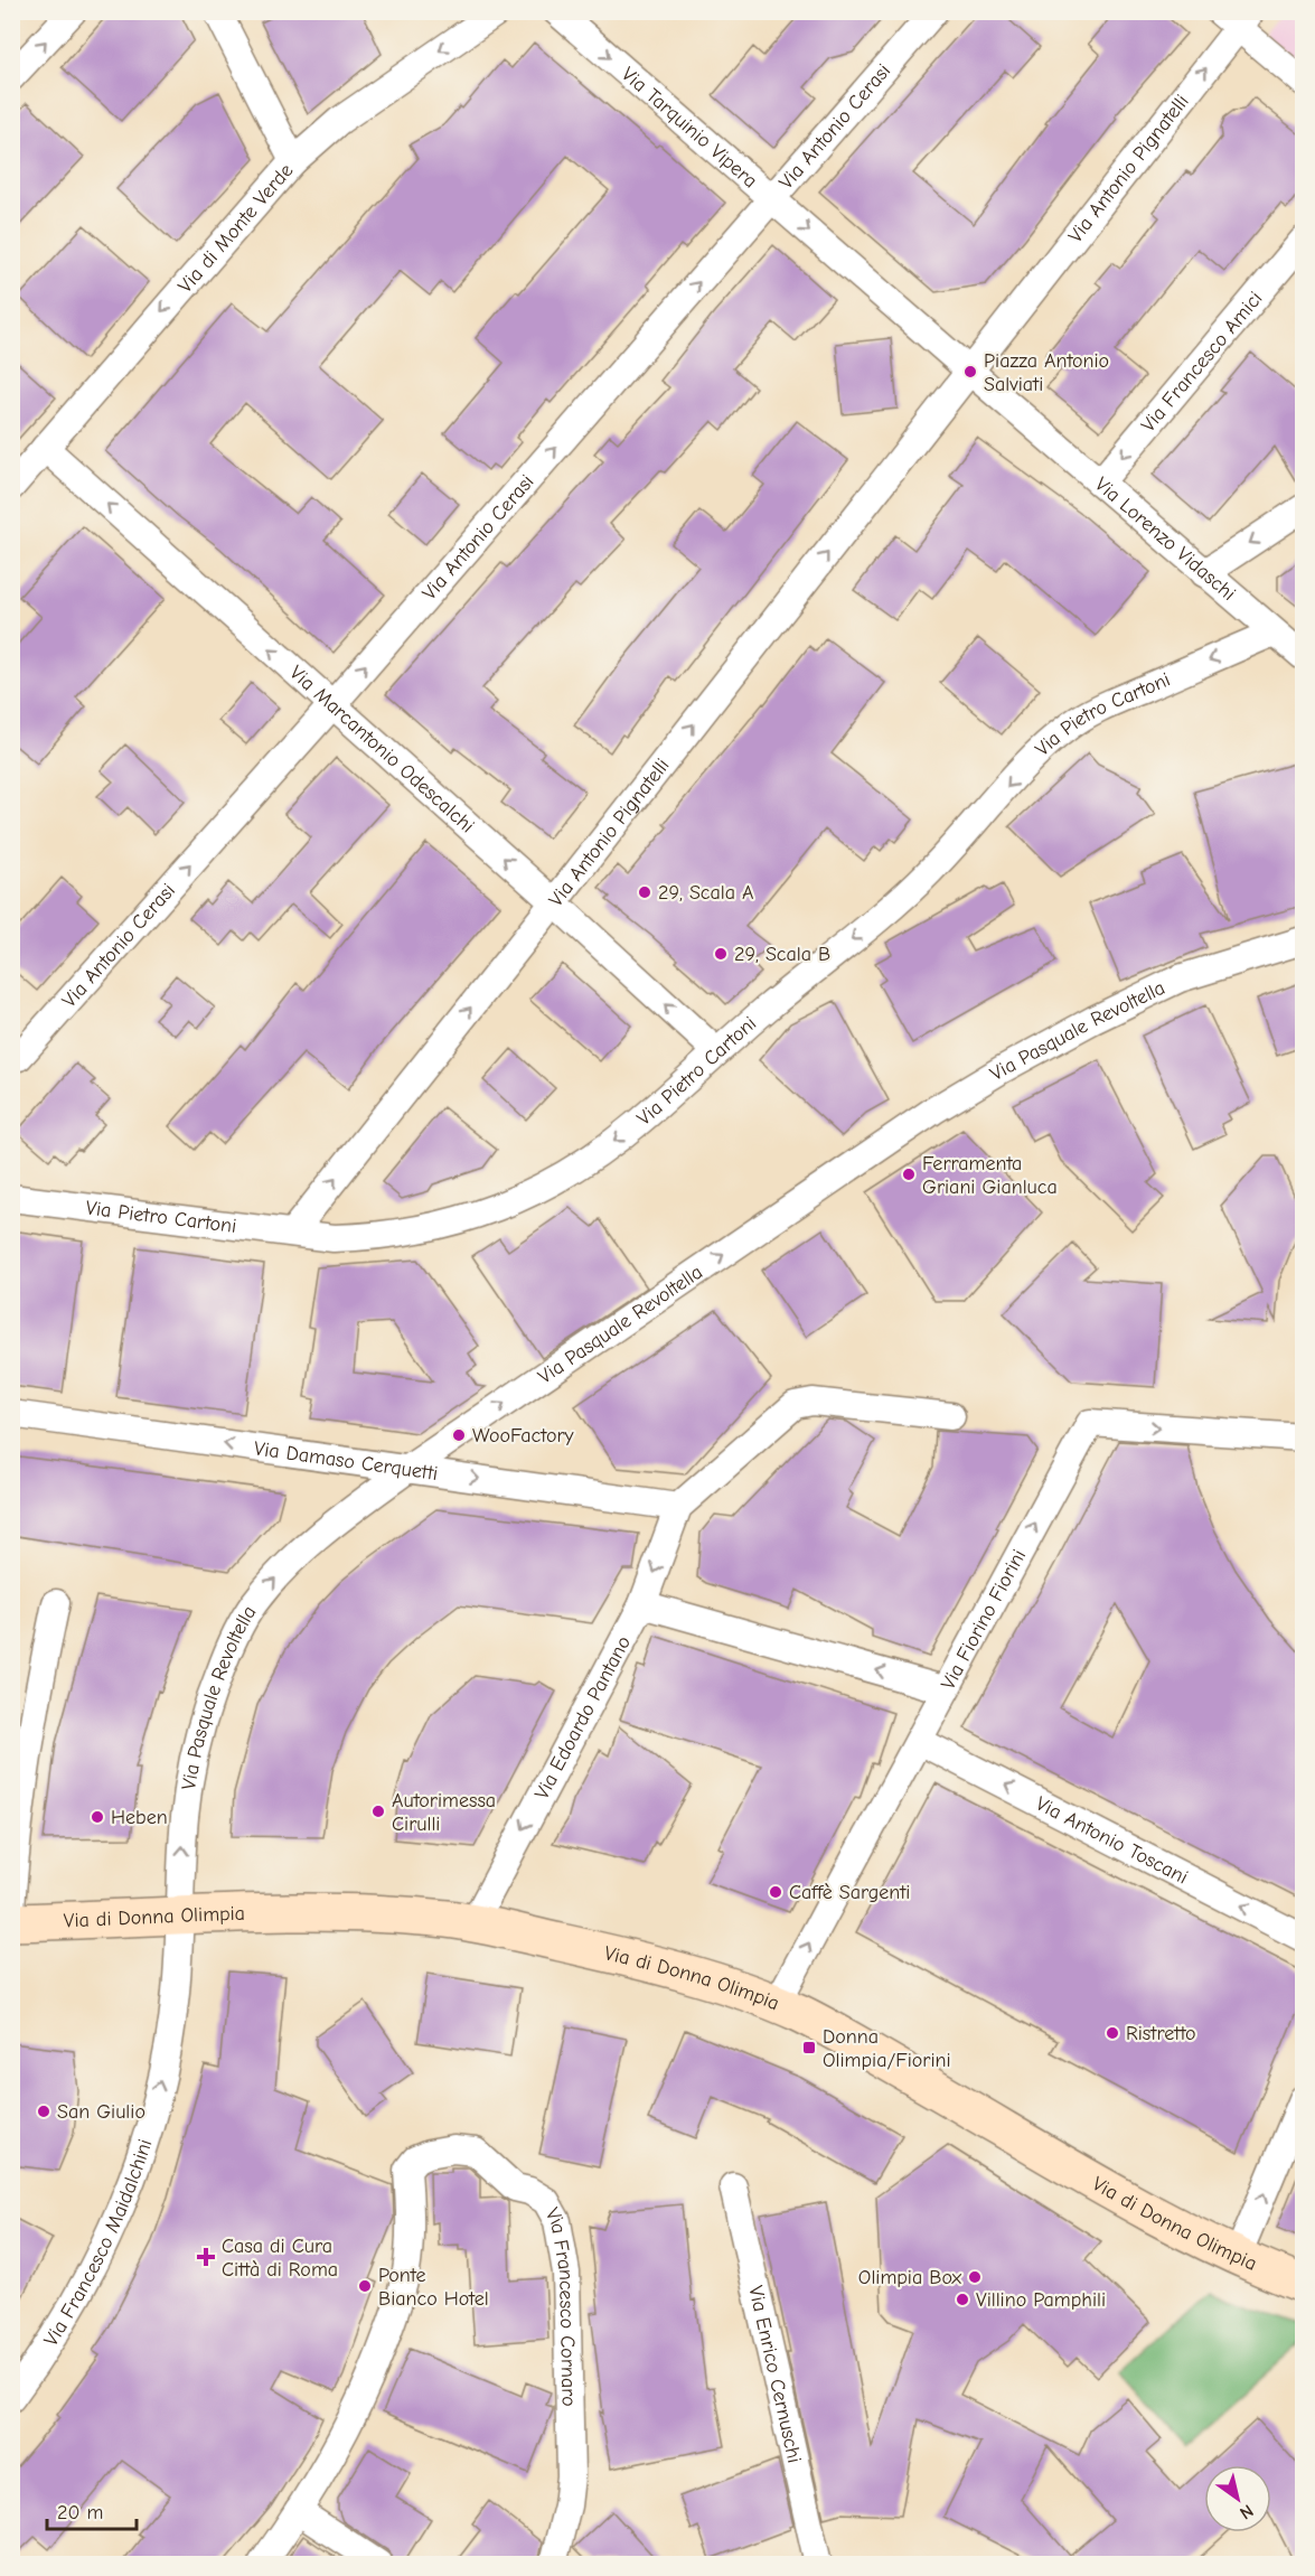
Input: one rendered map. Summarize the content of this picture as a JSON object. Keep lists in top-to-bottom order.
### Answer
{
  "streets": {
    "street": [
      "Via Antonio Cerasi",
      "Via Tarquinio Vipera",
      "Via Antonio Pignatelli",
      "Via di Monte Verde",
      "Via Francesco Amici",
      "Via Lorenzo Vidaschi",
      "Via Pietro Cartoni",
      "Via Marcantonio Odescalchi",
      "Via Pasquale Revoltella",
      "Via Damaso Cerquetti",
      "Via Fiorino Fiorini",
      "Via Edoardo Pantano",
      "Via Antonio Toscani",
      "Via di Donna Olimpia",
      "Via Francesco Maidalchini",
      "Via Francesco Cornaro",
      "Via Enrico Cernuschi"
    ]
  },
  "crossings": [
    ["Via Antonio Cerasi", "Via Tarquinio Vipera"],
    ["Via Antonio Cerasi", "Via Marcantonio Odescalchi"],
    ["Via Tarquinio Vipera", "Via Antonio Pignatelli"],
    ["Via Tarquinio Vipera", "Via Lorenzo Vidaschi"],
    ["Via Antonio Pignatelli", "Via Lorenzo Vidaschi"],
    ["Via Antonio Pignatelli", "Via Pietro Cartoni"],
    ["Via Antonio Pignatelli", "Via Marcantonio Odescalchi"],
    ["Via di Monte Verde", "Via Marcantonio Odescalchi"],
    ["Via Francesco Amici", "Via Lorenzo Vidaschi"],
    ["Via Lorenzo Vidaschi", "Via Pietro Cartoni"],
    ["Via Pietro Cartoni", "Via Marcantonio Odescalchi"],
    ["Via Pasquale Revoltella", "Via Damaso Cerquetti"],
    ["Via Pasquale Revoltella", "Via di Donna Olimpia"],
    ["Via Pasquale Revoltella", "Via Francesco Maidalchini"],
    ["Via Damaso Cerquetti", "Via Edoardo Pantano"],
    ["Via Fiorino Fiorini", "Via Antonio Toscani"],
    ["Via Fiorino Fiorini", "Via di Donna Olimpia"],
    ["Via Edoardo Pantano", "Via di Donna Olimpia"],
    ["Via di Donna Olimpia", "Via Francesco Maidalchini"]
  ],
  "one_way": [
    "Via Antonio Cerasi",
    "Via Tarquinio Vipera",
    "Via Antonio Pignatelli",
    "Via di Monte Verde",
    "Via Pietro Cartoni",
    "Via Marcantonio Odescalchi",
    "Via Pasquale Revoltella",
    "Via Fiorino Fiorini",
    "Via Edoardo Pantano",
    "Via Antonio Toscani",
    "Via Francesco Maidalchini"
  ],
  "places": {
    "other": [
      "Piazza Antonio Salviati",
      "29, Scala A",
      "29, Scala B",
      "Ferramenta Griani Gianluca",
      "WooFactory",
      "Autorimessa Cirulli",
      "Heben",
      "Caffè Sargenti",
      "Ristretto",
      "San Giulio",
      "Olimpia Box",
      "Ponte Bianco Hotel",
      "Villino Pamphili"
    ],
    "transit": ["Donna Olimpia/Fiorini"],
    "health": ["Casa di Cura Città di Roma"]
  },
  "scale_bar": "20 m",
  "north": "bottom right"
}
